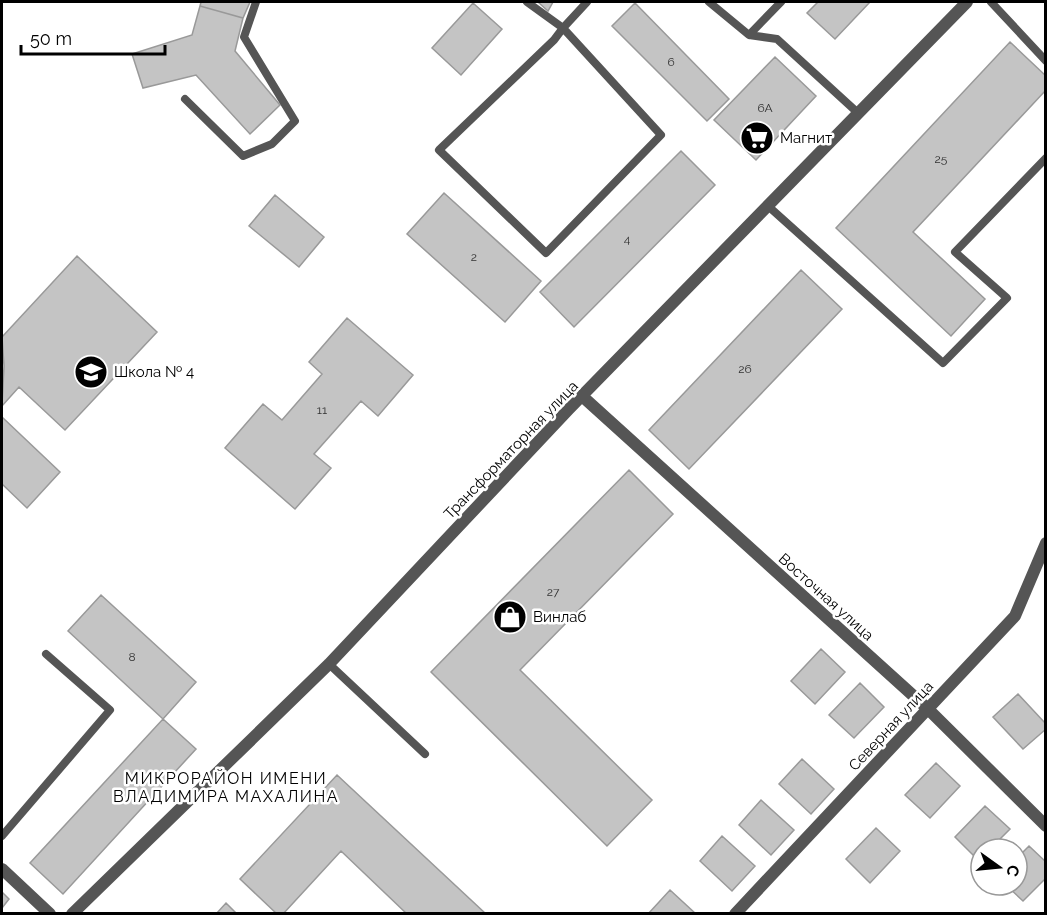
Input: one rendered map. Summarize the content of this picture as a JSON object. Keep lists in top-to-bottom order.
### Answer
{
  "streets": {
    "street": ["Трансформаторная улица", "Восточная улица", "Северная улица"]
  },
  "crossings": [
    ["Трансформаторная улица", "Восточная улица"],
    ["Восточная улица", "Северная улица"]
  ],
  "districts": ["МИКРОРАЙОН ИМЕНИ ВЛАДИМИРА МАХАЛИНА"],
  "places": {
    "supermarket": ["Магнит"],
    "school or university": ["Школа № 4"],
    "shop": ["Винлаб"]
  },
  "house_numbers": [
    "6",
    "6А",
    "25",
    "4",
    "2",
    "26",
    "11",
    "27",
    "8"
  ],
  "scale_bar": "50 m",
  "north": "right"
}
